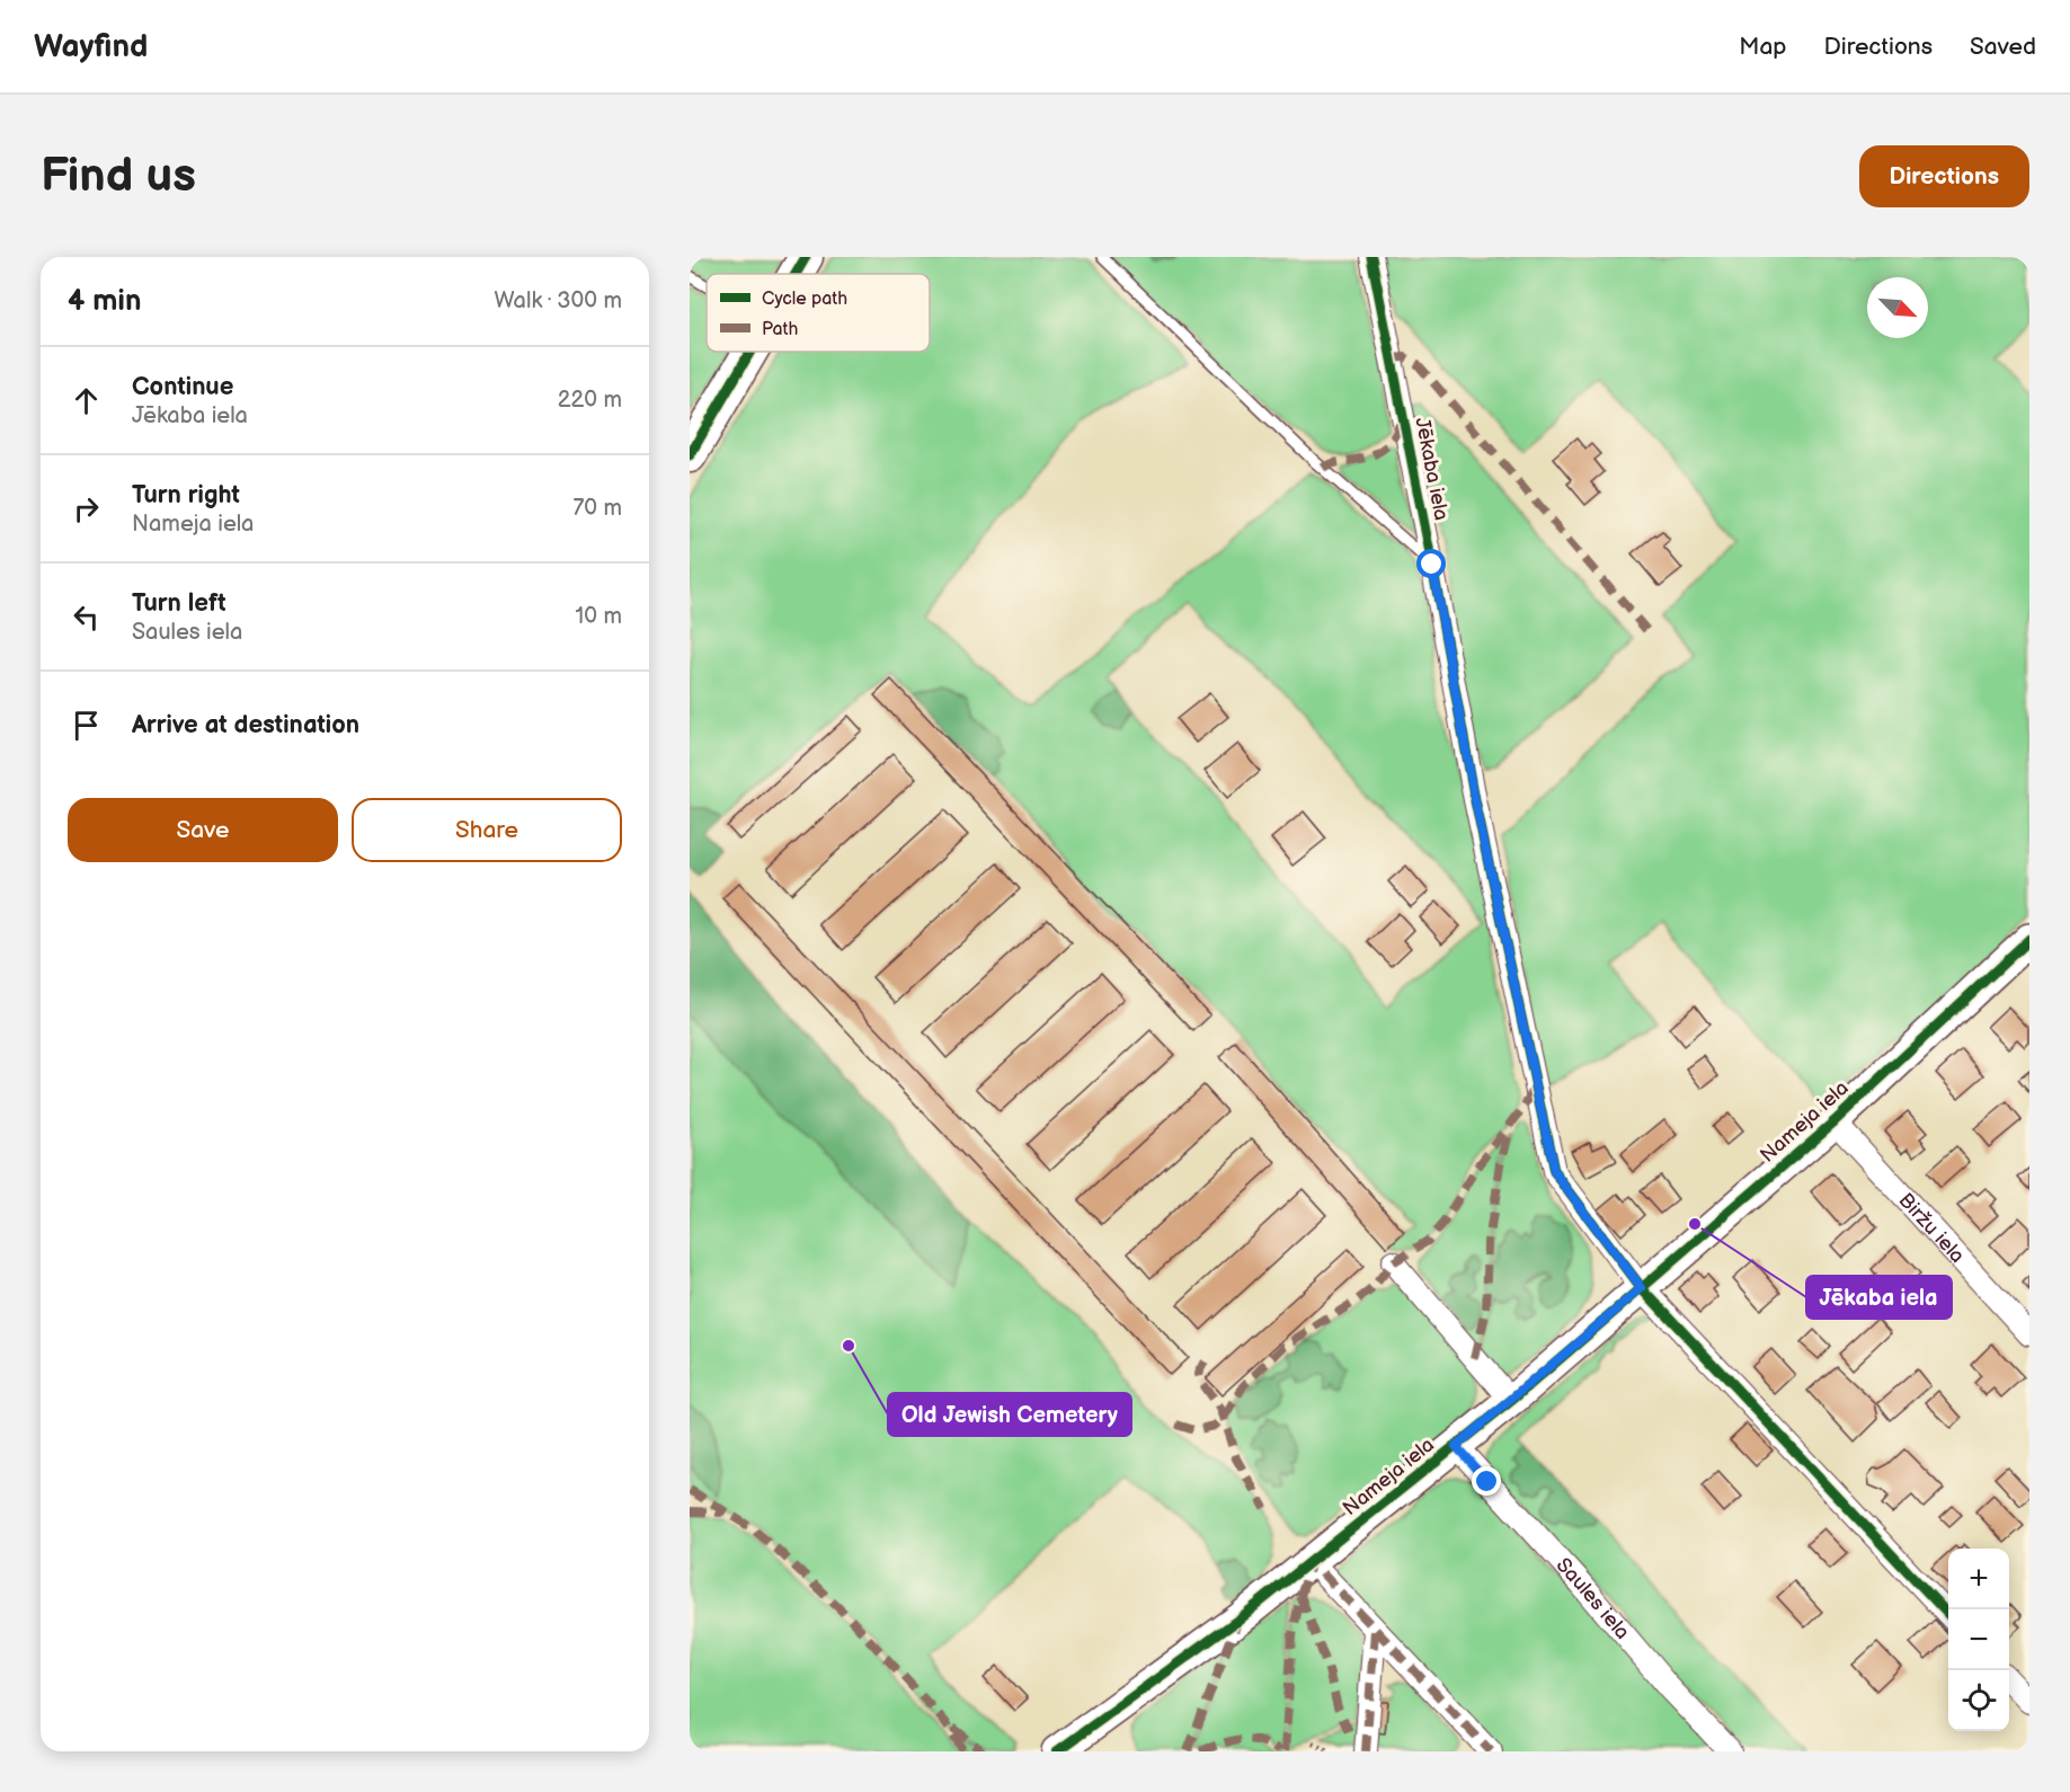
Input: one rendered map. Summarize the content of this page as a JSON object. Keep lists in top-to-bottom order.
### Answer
{
  "streets": {
    "street": [
      "Jēkaba iela",
      "Nameja iela",
      "Biržu iela",
      "Saules iela"
    ]
  },
  "crossings": [
    ["Jēkaba iela", "Nameja iela"],
    ["Nameja iela", "Biržu iela"],
    ["Nameja iela", "Saules iela"]
  ],
  "places": ["Jēkaba iela", "Old Jewish Cemetery"],
  "legend": ["Cycle path", "Path"],
  "north": "bottom right",
  "page": {
    "header": "Wayfind",
    "nav": ["Map", "Directions", "Saved"],
    "buttons": [
      "Directions",
      ["Save", "Share"]
    ],
    "title": "Find us",
    "heading": ["4 min", "Walk · 300 m"],
    "list": [
      ["Continue", "Jēkaba iela", "220 m"],
      ["Turn right", "Nameja iela", "70 m"],
      ["Turn left", "Saules iela", "10 m"],
      "Arrive at destination"
    ],
    "map_buttons": ["+", "−"]
  }
}
